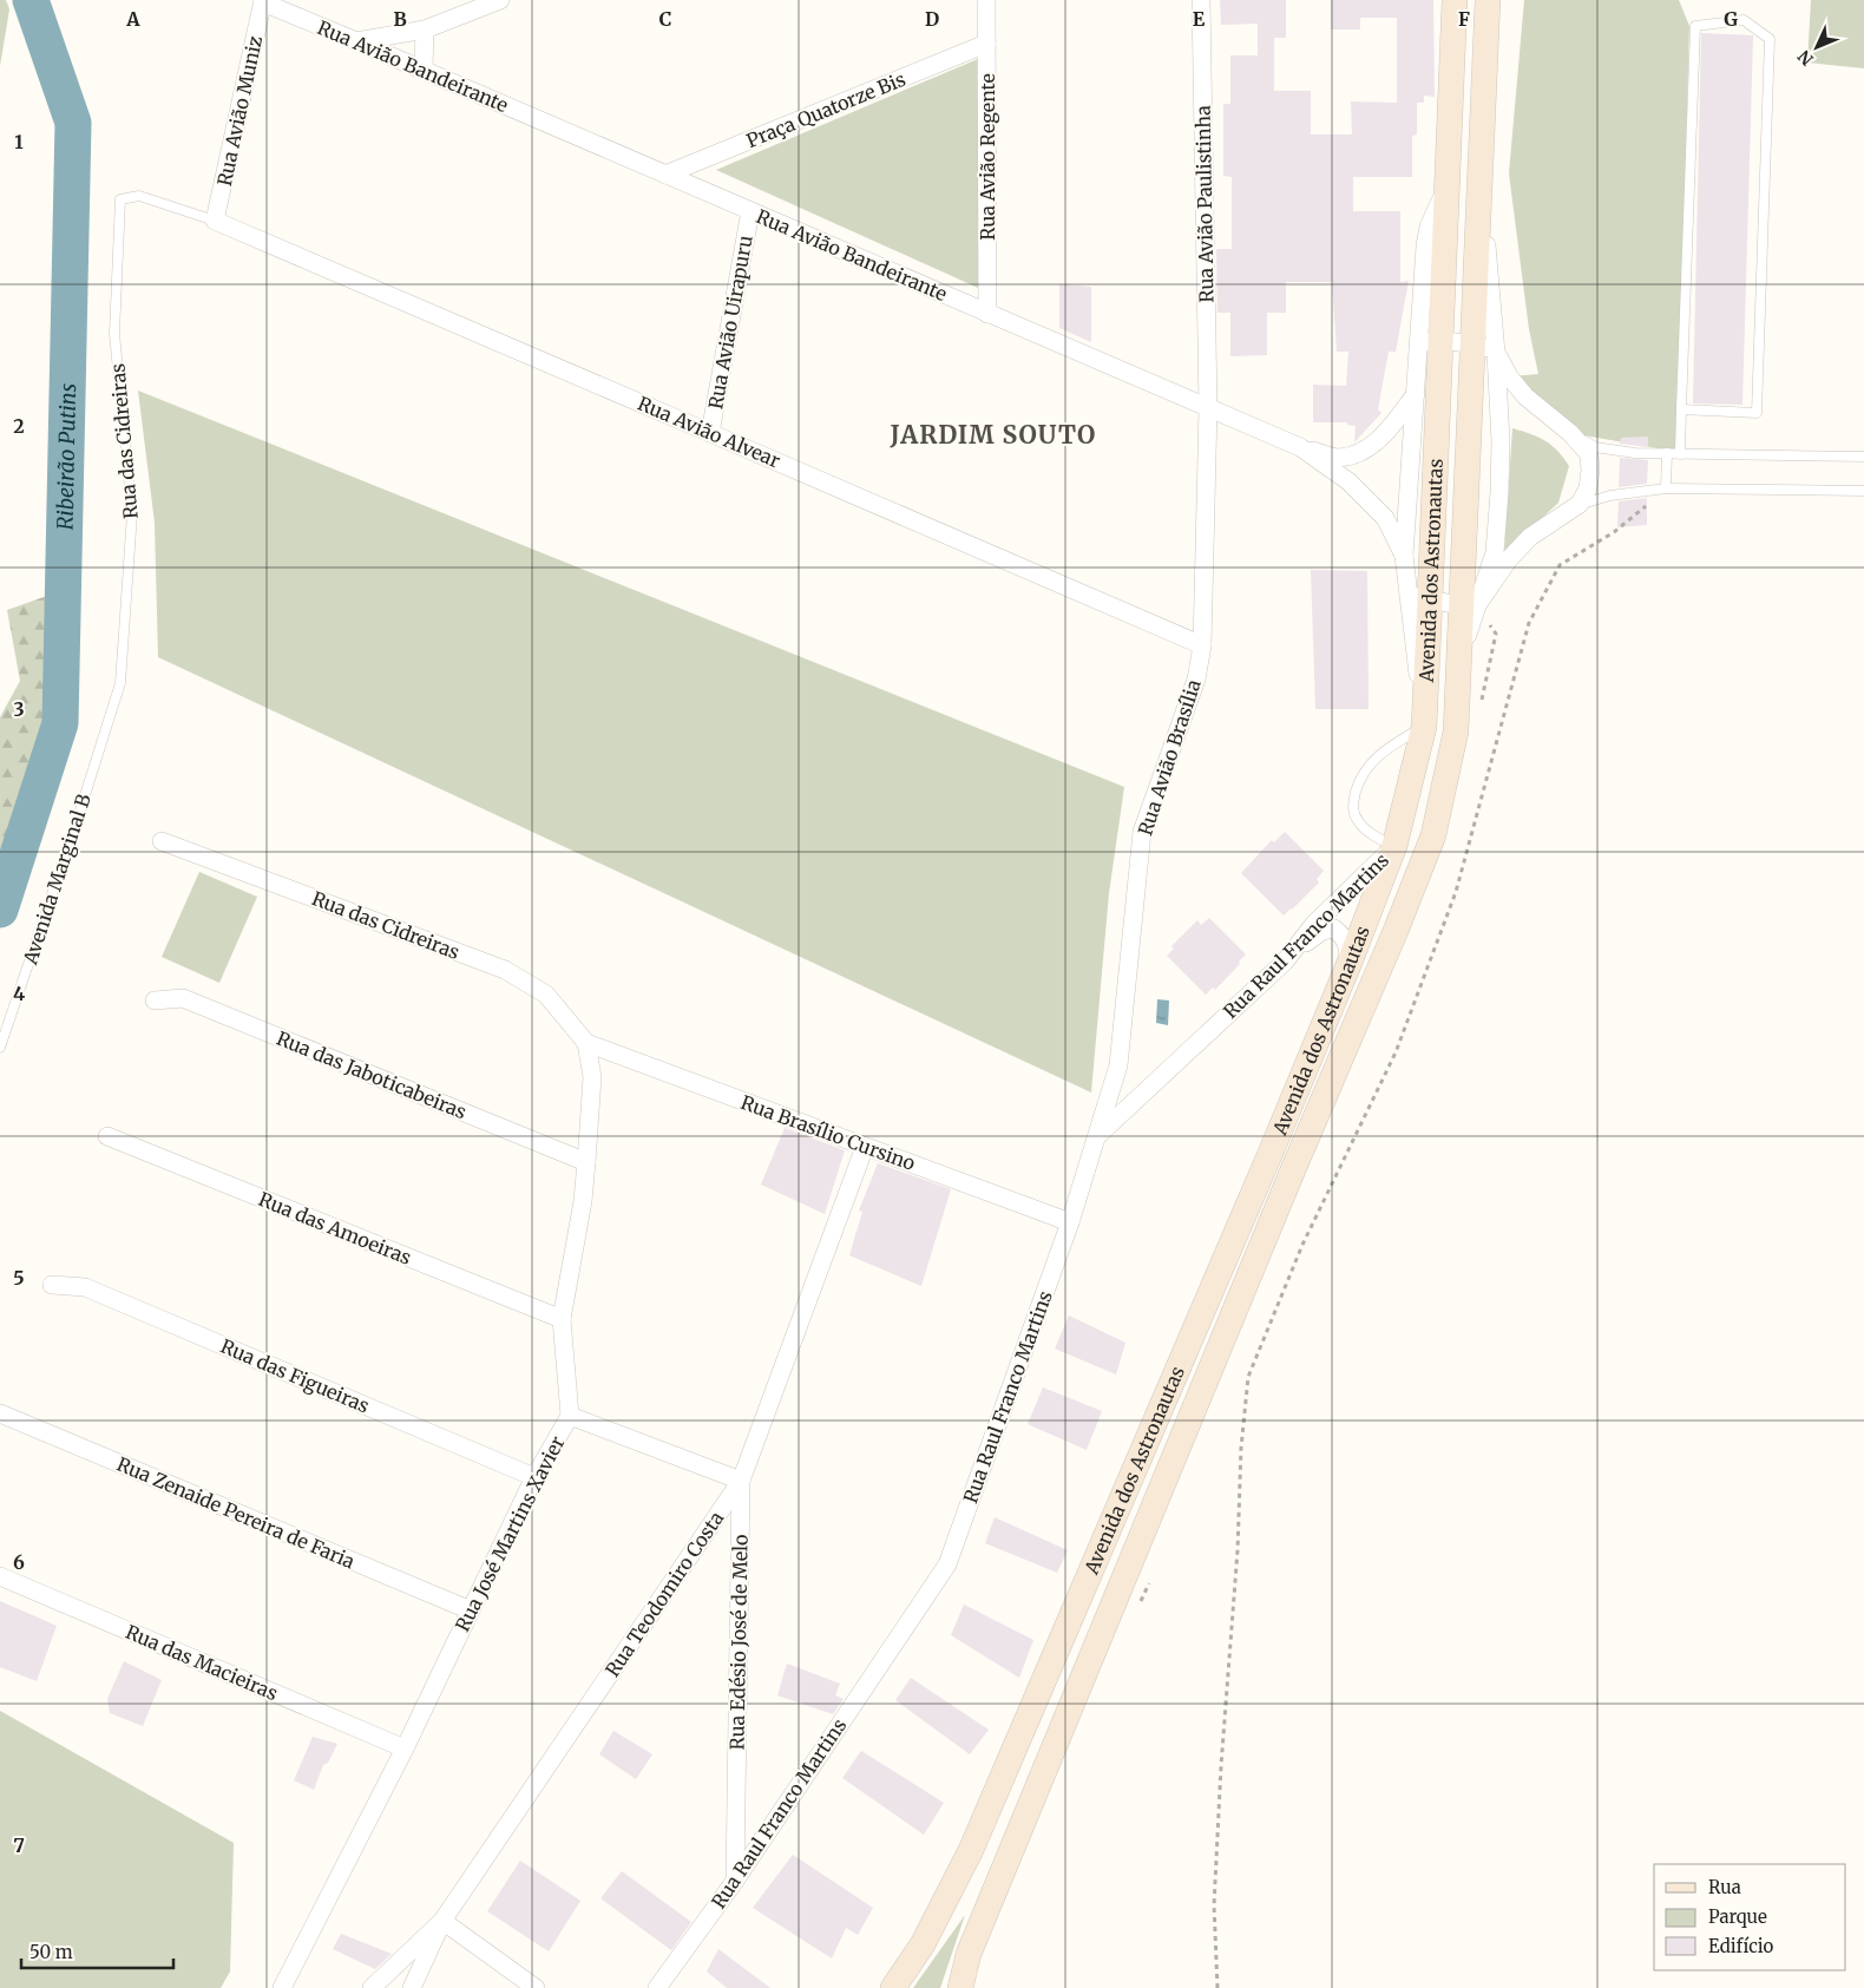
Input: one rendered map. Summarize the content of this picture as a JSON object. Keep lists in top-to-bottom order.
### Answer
{
  "streets": {
    "main road": ["Avenida dos Astronautas"],
    "street": [
      "Rua Avião Bandeirante",
      "Praça Quatorze Bis",
      "Rua Avião Muniz",
      "Rua Avião Regente",
      "Rua Avião Paulistinha",
      "Rua Avião Uirapuru",
      "Rua Avião Alvear",
      "Rua das Cidreiras",
      "Rua Avião Brasília",
      "Rua Raul Franco Martins",
      "Rua das Jaboticabeiras",
      "Rua Brasílio Cursino",
      "Rua das Amoeiras",
      "Rua das Figueiras",
      "Rua Zenaide Pereira de Faria",
      "Rua José Martins Xavier",
      "Rua Teodomiro Costa",
      "Rua Edésio José de Melo",
      "Rua das Macieiras"
    ],
    "lane": ["Avenida Marginal B"]
  },
  "crossings": [
    ["Rua Avião Bandeirante", "Praça Quatorze Bis"],
    ["Rua Avião Bandeirante", "Rua Avião Muniz"],
    ["Rua Avião Bandeirante", "Rua Avião Regente"],
    ["Rua Avião Bandeirante", "Rua Avião Paulistinha"],
    ["Rua Avião Bandeirante", "Rua Avião Uirapuru"],
    ["Rua Avião Bandeirante", "Rua Avião Brasília"],
    ["Praça Quatorze Bis", "Rua Avião Regente"],
    ["Rua Avião Muniz", "Rua Avião Alvear"],
    ["Rua Avião Muniz", "Rua das Cidreiras"],
    ["Rua Avião Paulistinha", "Rua Avião Brasília"],
    ["Rua Avião Uirapuru", "Rua Avião Alvear"],
    ["Rua Avião Alvear", "Rua das Cidreiras"],
    ["Rua Avião Alvear", "Rua Avião Brasília"],
    ["Rua das Cidreiras", "Avenida Marginal B"],
    ["Rua das Cidreiras", "Rua Brasílio Cursino"],
    ["Rua das Cidreiras", "Rua José Martins Xavier"],
    ["Avenida dos Astronautas", "Rua Raul Franco Martins"],
    ["Rua Avião Brasília", "Rua Raul Franco Martins"],
    ["Rua Raul Franco Martins", "Rua Brasílio Cursino"],
    ["Rua Raul Franco Martins", "Rua Edésio José de Melo"],
    ["Rua das Jaboticabeiras", "Rua José Martins Xavier"],
    ["Rua Brasílio Cursino", "Rua José Martins Xavier"],
    ["Rua Brasílio Cursino", "Rua Teodomiro Costa"],
    ["Rua das Amoeiras", "Rua José Martins Xavier"],
    ["Rua das Figueiras", "Rua José Martins Xavier"],
    ["Rua Zenaide Pereira de Faria", "Rua José Martins Xavier"],
    ["Rua José Martins Xavier", "Rua das Macieiras"],
    ["Rua Teodomiro Costa", "Rua Edésio José de Melo"]
  ],
  "districts": ["JARDIM SOUTO"],
  "water": ["Ribeirão Putins"],
  "legend": ["Rua", "Parque", "Edifício"],
  "scale_bar": "50 m",
  "north": "bottom left",
  "grid": {
    "columns": [
      "A",
      "B",
      "C",
      "D",
      "E",
      "F",
      "G"
    ],
    "rows": [
      "1",
      "2",
      "3",
      "4",
      "5",
      "6",
      "7"
    ]
  }
}
